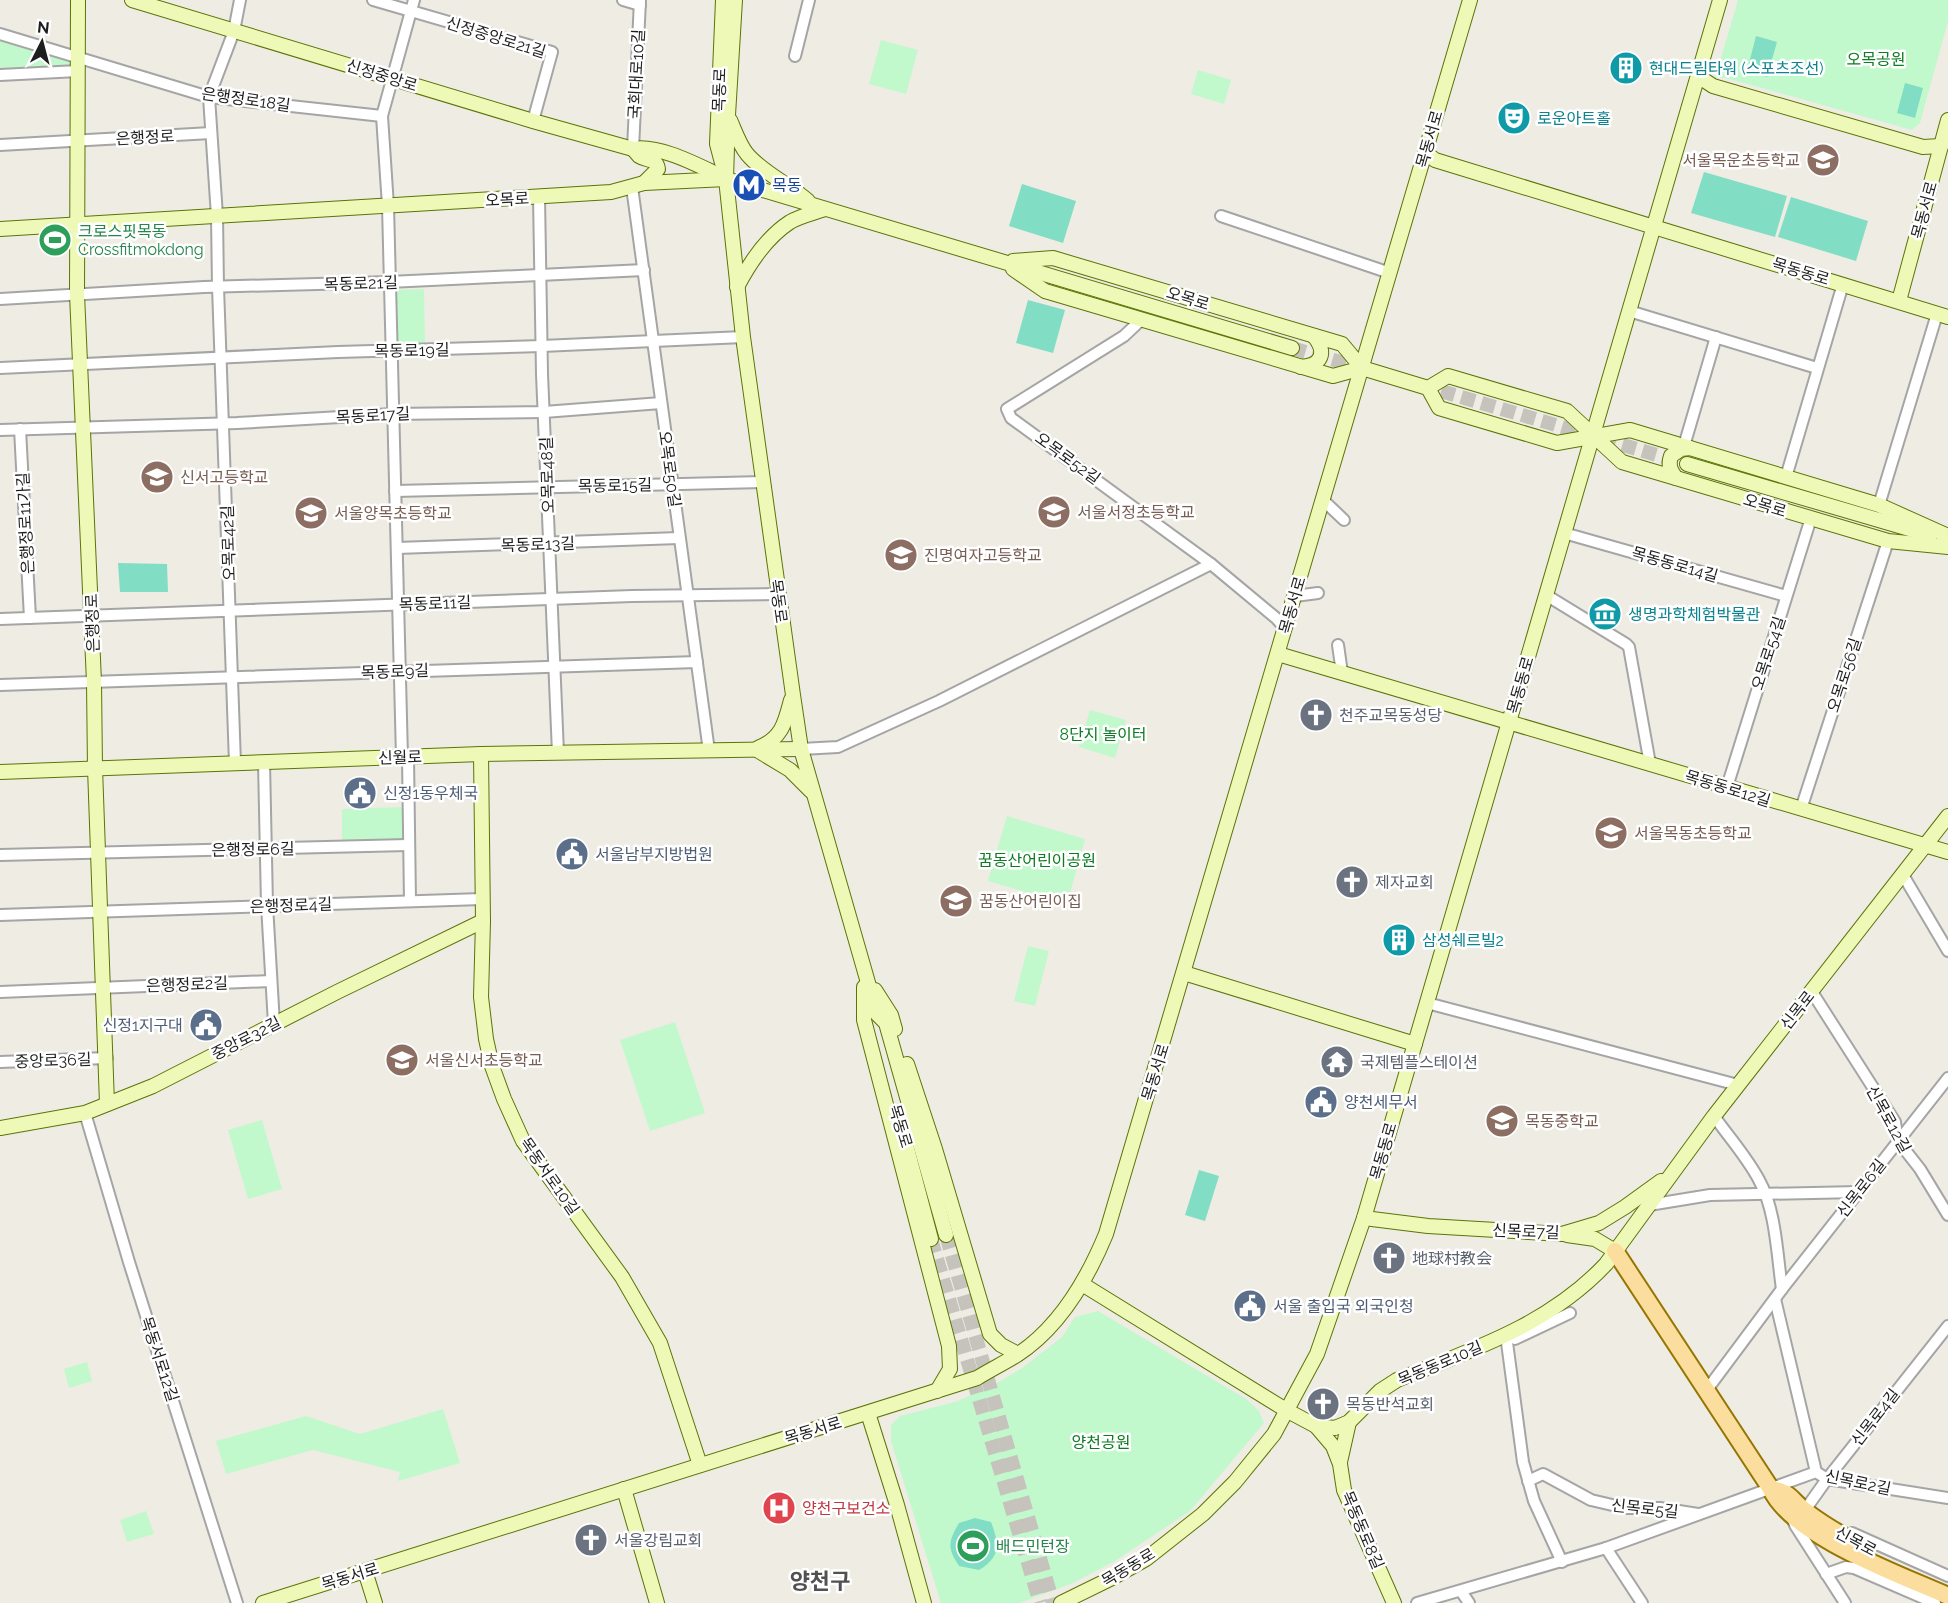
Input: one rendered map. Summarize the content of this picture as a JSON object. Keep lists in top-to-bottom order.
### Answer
{
  "streets": {
    "main road": [
      "신정중앙로",
      "목동로",
      "은행정로",
      "목동서로",
      "오목로",
      "목동동로",
      "신월로",
      "목동동로12길",
      "신목로",
      "중앙로32길",
      "목동서로10길",
      "신목로7길",
      "목동동로10길",
      "목동동로8길"
    ],
    "street": [
      "신정중앙로21길",
      "국회대로10길",
      "은행정로18길",
      "목동로21길",
      "목동로19길",
      "목동로17길",
      "오목로52길",
      "오목로50길",
      "오목로48길",
      "목동로15길",
      "은행정로11가길",
      "오목로42길",
      "목동로13길",
      "목동동로14길",
      "목동로11길",
      "오목로54길",
      "목동로9길",
      "오목로56길",
      "은행정로6길",
      "은행정로4길",
      "은행정로2길",
      "중앙로36길",
      "신목로12길",
      "신목로6길",
      "목동서로12길",
      "신목로4길",
      "신목로2길",
      "신목로5길"
    ]
  },
  "crossings": [
    ["신정중앙로21길", "신정중앙로"],
    ["국회대로10길", "신정중앙로"],
    ["신정중앙로", "목동로"],
    ["신정중앙로", "오목로"],
    ["신정중앙로", "오목로50길"],
    ["목동로", "오목로"],
    ["목동로", "목동로19길"],
    ["목동로", "목동로15길"],
    ["목동로", "목동로11길"],
    ["목동로", "신월로"],
    ["은행정로18길", "은행정로"],
    ["은행정로18길", "오목로42길"],
    ["은행정로", "오목로"],
    ["은행정로", "목동로21길"],
    ["은행정로", "목동로19길"],
    ["은행정로", "목동로17길"],
    ["은행정로", "오목로42길"],
    ["은행정로", "목동로11길"],
    ["은행정로", "목동로9길"],
    ["은행정로", "신월로"],
    ["은행정로", "은행정로6길"],
    ["은행정로", "은행정로4길"],
    ["은행정로", "은행정로2길"],
    ["은행정로", "중앙로32길"],
    ["은행정로", "중앙로36길"],
    ["목동서로", "오목로"],
    ["목동서로", "목동동로"],
    ["목동서로", "오목로52길"],
    ["목동서로", "목동동로12길"],
    ["목동서로", "목동서로10길"],
    ["오목로", "목동동로"],
    ["오목로", "오목로52길"],
    ["오목로", "오목로50길"],
    ["오목로", "오목로48길"],
    ["오목로", "오목로42길"],
    ["오목로", "오목로54길"],
    ["오목로", "오목로56길"],
    ["목동동로", "목동동로14길"],
    ["목동동로", "목동동로12길"],
    ["목동동로", "신목로7길"],
    ["목동로21길", "오목로50길"],
    ["목동로21길", "오목로48길"],
    ["목동로21길", "오목로42길"],
    ["목동로19길", "오목로50길"],
    ["목동로19길", "오목로48길"],
    ["목동로19길", "오목로42길"],
    ["목동로17길", "오목로50길"],
    ["목동로17길", "오목로48길"],
    ["목동로17길", "은행정로11가길"],
    ["목동로17길", "오목로42길"],
    ["오목로50길", "목동로15길"],
    ["오목로50길", "목동로13길"],
    ["오목로50길", "목동로11길"],
    ["오목로50길", "목동로9길"],
    ["오목로50길", "신월로"],
    ["오목로48길", "목동로15길"],
    ["오목로48길", "목동로13길"],
    ["오목로48길", "목동로11길"],
    ["오목로48길", "목동로9길"],
    ["오목로48길", "신월로"],
    ["은행정로11가길", "목동로11길"],
    ["오목로42길", "목동로11길"],
    ["오목로42길", "목동로9길"],
    ["오목로42길", "신월로"],
    ["목동동로14길", "오목로54길"],
    ["오목로54길", "목동동로12길"],
    ["오목로56길", "목동동로12길"],
    ["신월로", "목동서로10길"],
    ["목동동로12길", "신목로"],
    ["은행정로4길", "목동서로10길"],
    ["신목로", "신목로12길"],
    ["신목로", "신목로6길"],
    ["신목로", "신목로7길"],
    ["신목로", "목동동로10길"],
    ["신목로", "신목로4길"],
    ["신목로", "신목로2길"],
    ["신목로", "신목로5길"],
    ["중앙로32길", "목동서로10길"],
    ["중앙로32길", "목동서로12길"],
    ["신목로12길", "신목로6길"],
    ["목동동로10길", "신목로5길"],
    ["신목로4길", "신목로2길"],
    ["신목로2길", "신목로5길"]
  ],
  "districts": ["양천구"],
  "parks": [
    "오목공원",
    "8단지 놀이터",
    "꿈동산어린이공원",
    "양천공원"
  ],
  "places": {
    "building": ["현대드림타워 (스포츠조선)", "삼성쉐르빌2"],
    "theatre": ["로운아트홀"],
    "school or university": [
      "서울목운초등학교",
      "신서고등학교",
      "서울서정초등학교",
      "서울양목초등학교",
      "진명여자고등학교",
      "서울목동초등학교",
      "꿈동산어린이집",
      "서울신서초등학교",
      "목동중학교"
    ],
    "metro station": ["목동"],
    "sports": ["크로스핏목동 Crossfitmokdong", "배드민턴장"],
    "museum": ["생명과학체험박물관"],
    "church": [
      "천주교목동성당",
      "제자교회",
      "地球村教会",
      "목동반석교회",
      "서울강림교회"
    ],
    "public building": [
      "신정1동우체국",
      "서울남부지방법원",
      "신정1지구대",
      "양천세무서",
      "서울 출입국 외국인청"
    ],
    "temple": ["국제템플스테이션"],
    "hospital": ["양천구보건소"]
  },
  "north": "top"
}
